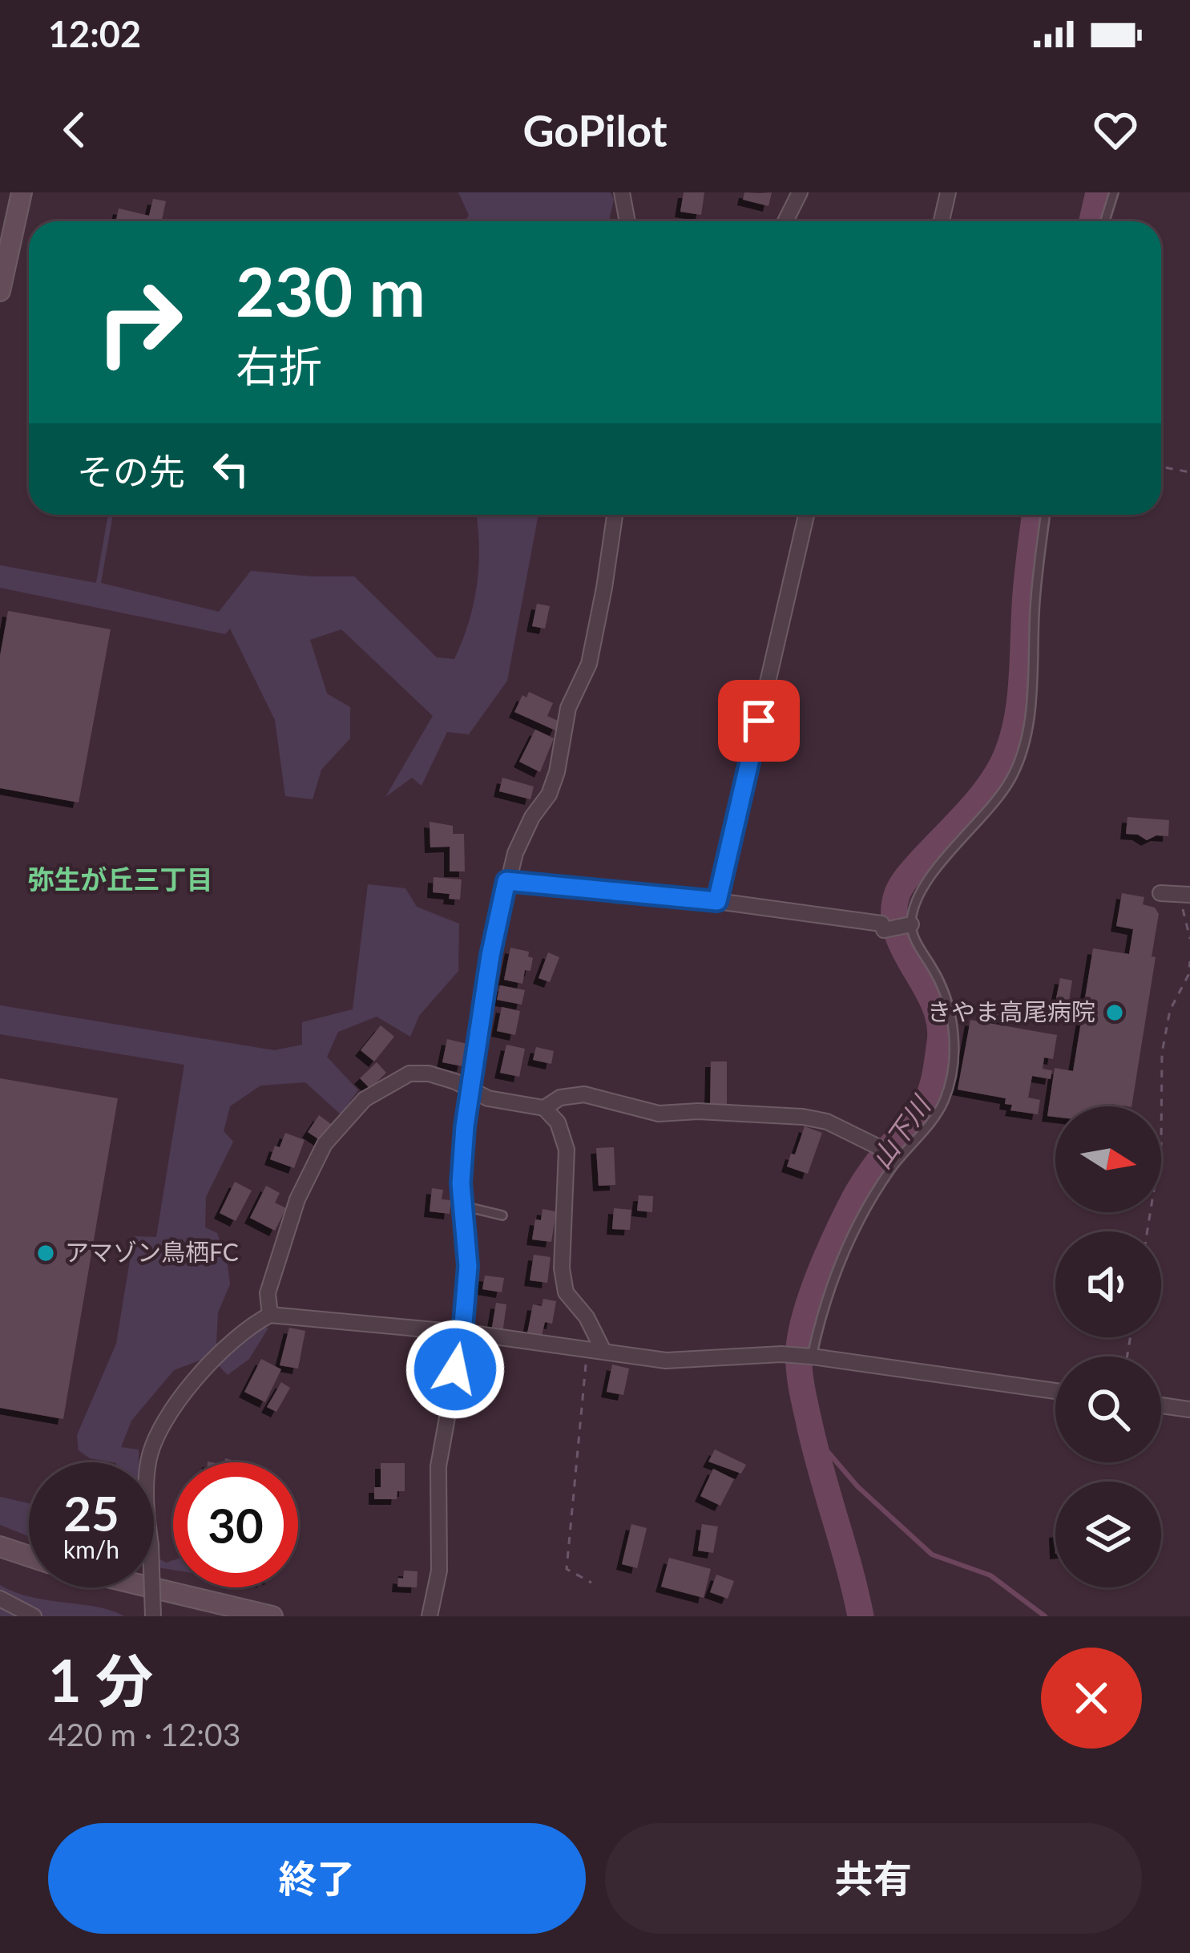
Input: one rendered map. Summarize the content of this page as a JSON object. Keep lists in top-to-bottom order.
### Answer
{
  "districts": ["弥生が丘三丁目"],
  "water": ["山下川"],
  "places": ["きやま高尾病院", "アマゾン鳥栖FC"],
  "north": "right",
  "page": {
    "status": "12:02",
    "header": "GoPilot",
    "turn": ["230 m", "右折"],
    "then": "その先",
    "speed": "25 km/h",
    "limit": "30",
    "heading": ["1 分", "420 m · 12:03"],
    "buttons": ["終了", "共有"]
  }
}
